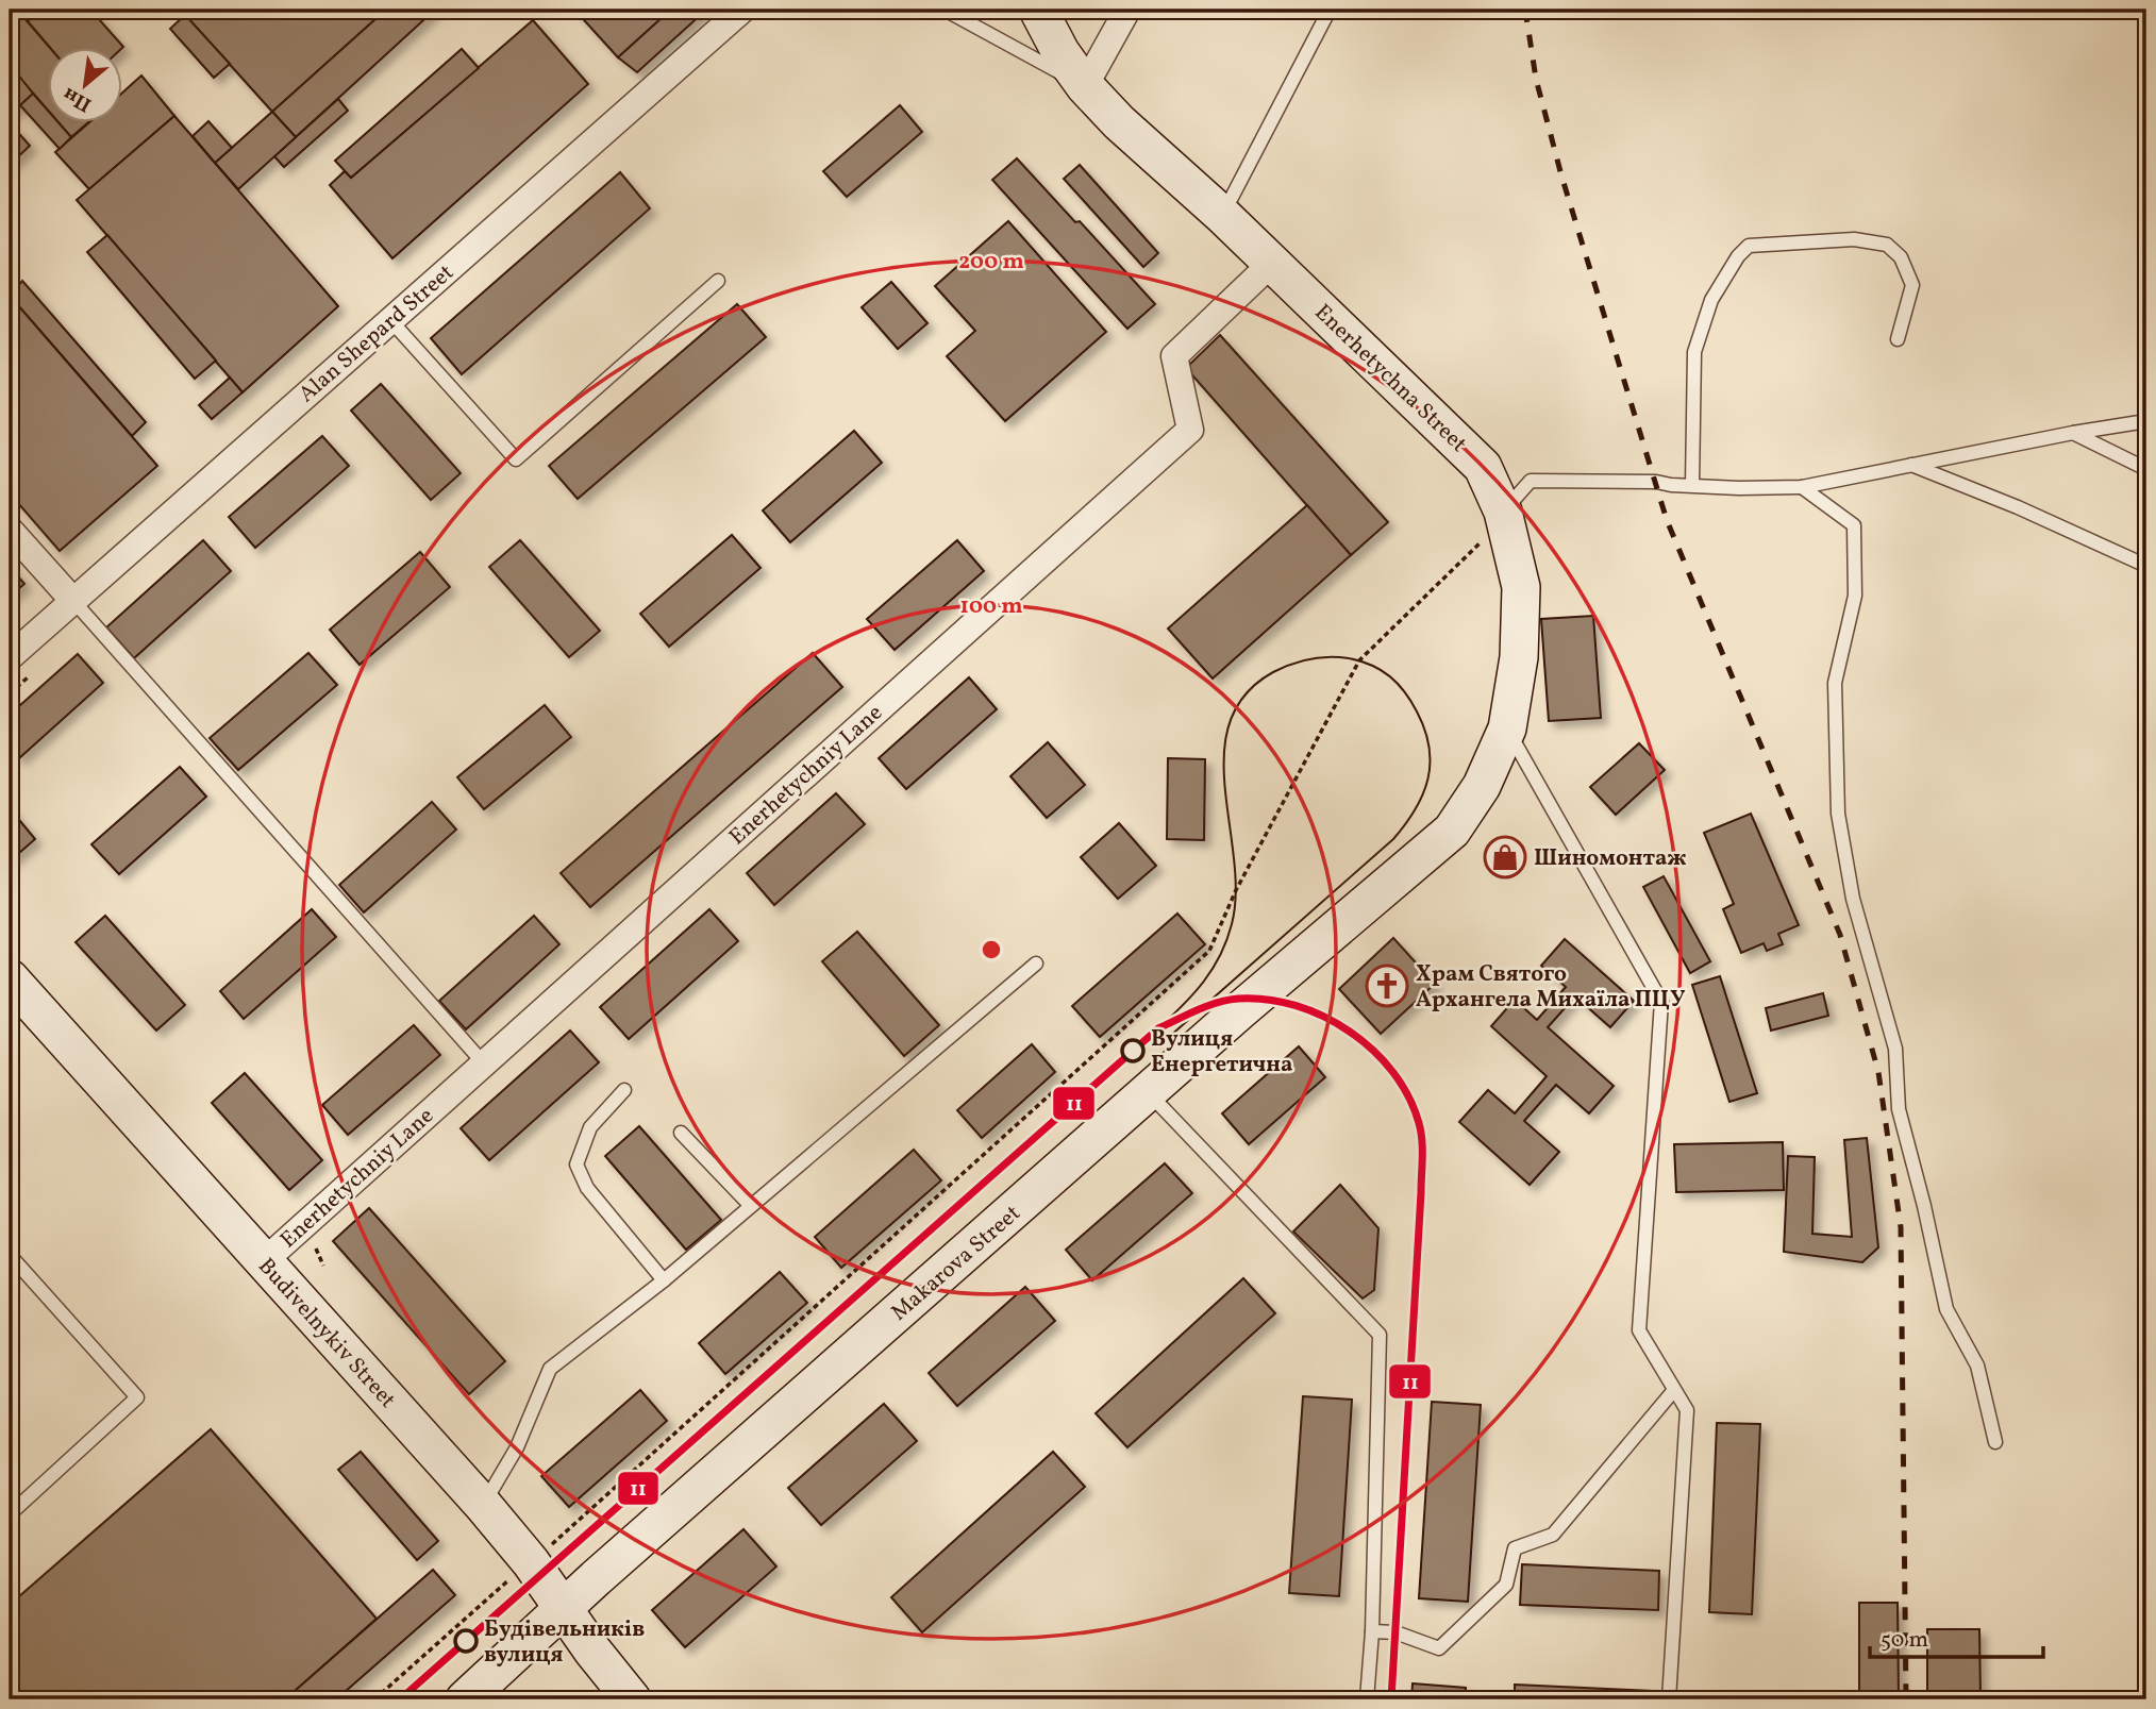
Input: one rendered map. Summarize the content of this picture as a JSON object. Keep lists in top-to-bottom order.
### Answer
{
  "streets": {
    "main road": ["Enerhetychna Street", "Makarova Street", "Budivelnykiv Street"],
    "street": ["Alan Shepard Street", "Enerhetychniy Lane"]
  },
  "crossings": [
    ["Enerhetychna Street", "Enerhetychniy Lane"],
    ["Enerhetychna Street", "Makarova Street"],
    ["Enerhetychniy Lane", "Budivelnykiv Street"],
    ["Makarova Street", "Budivelnykiv Street"]
  ],
  "places": {
    "shop": ["Шиномонтаж"],
    "church": ["Храм Святого Архангела Михаїла ПЦУ"],
    "other": ["Вулиця Енергетична", "Будівельників вулиця"]
  },
  "lines": ["transit line 11"],
  "scale_bar": "50 m",
  "north": "bottom left",
  "rings": ["200 m", "100 m"]
}
